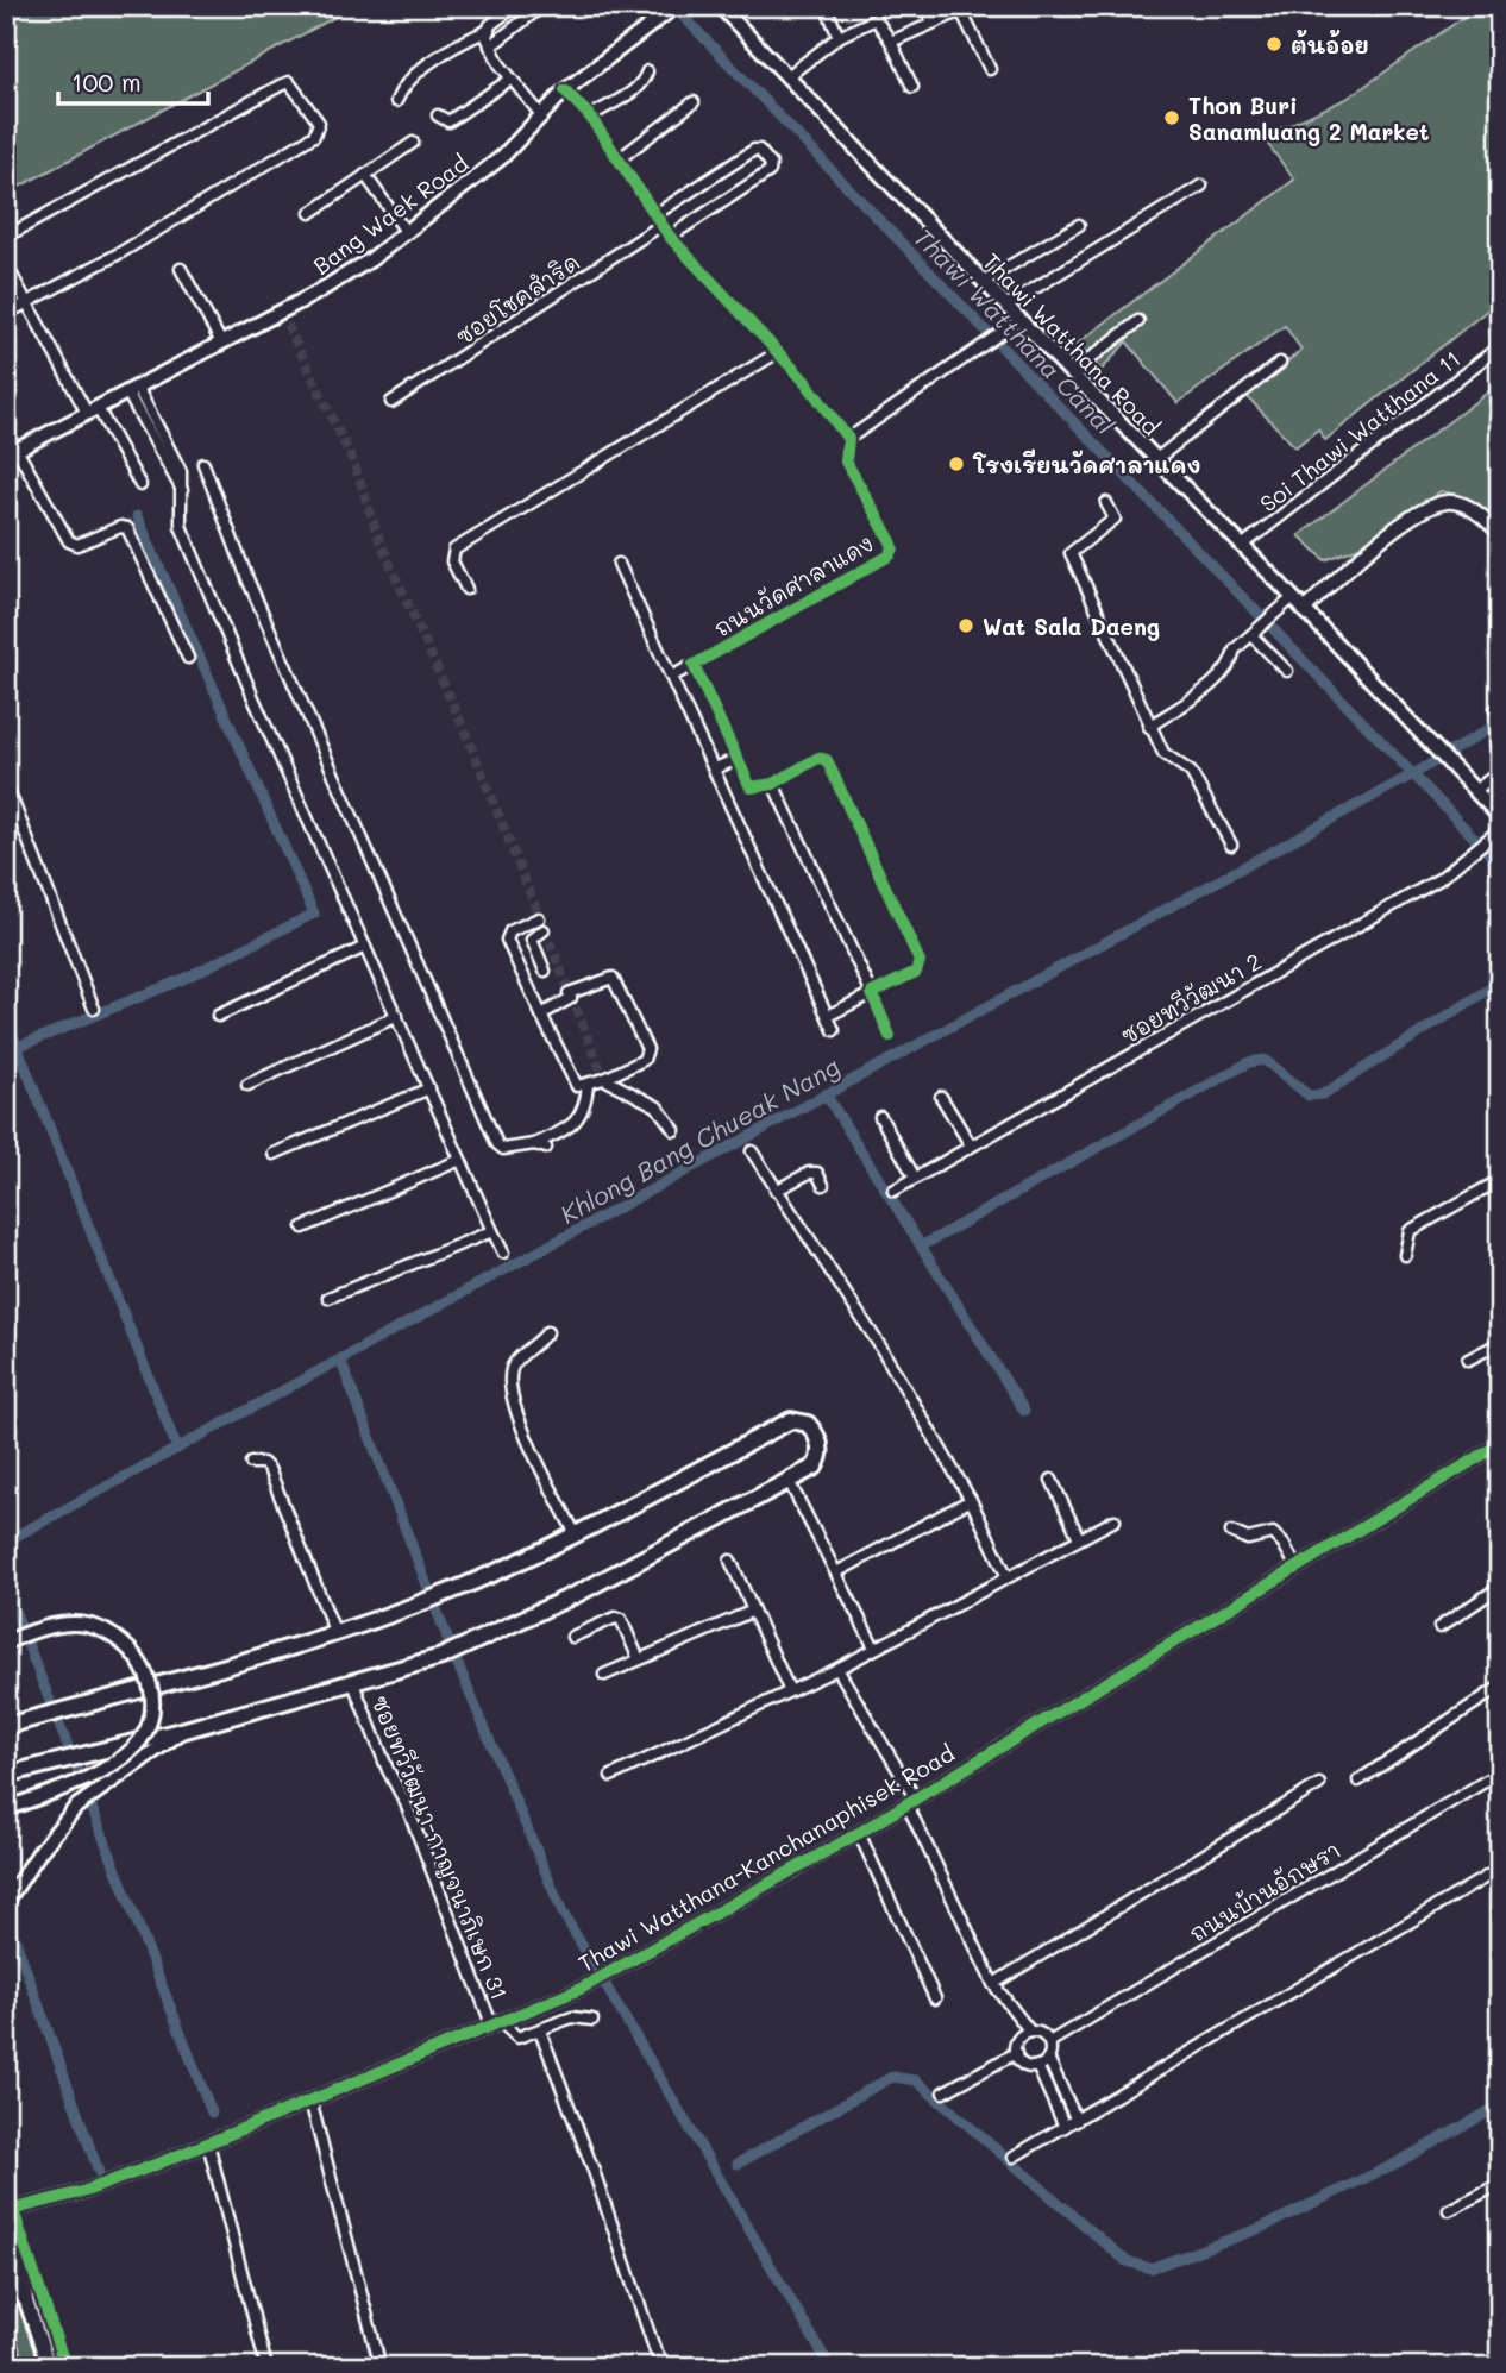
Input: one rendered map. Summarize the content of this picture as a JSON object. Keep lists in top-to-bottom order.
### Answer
{
  "streets": {
    "main road": ["Bang Waek Road", "Thawi Watthana Road"],
    "street": [
      "ซอยโชคสำริด",
      "Soi Thawi Watthana 11",
      "ถนนวัดศาลาแดง",
      "ซอยทวีวัฒนา 2",
      "ซอยทวีวัฒนา-กาญจนาภิเษก 31",
      "Thawi Watthana-Kanchanaphisek Road",
      "ถนนบ้านอักษรา"
    ]
  },
  "crossings": [
    ["Bang Waek Road", "ถนนวัดศาลาแดง"],
    ["ซอยโชคสำริด", "ถนนวัดศาลาแดง"],
    ["Thawi Watthana Road", "Soi Thawi Watthana 11"],
    ["ซอยทวีวัฒนา-กาญจนาภิเษก 31", "Thawi Watthana-Kanchanaphisek Road"]
  ],
  "water": ["Thawi Watthana Canal", "Khlong Bang Chueak Nang"],
  "places": [
    "ต้นอ้อย",
    "Thon Buri Sanamluang 2 Market",
    "โรงเรียนวัดศาลาแดง",
    "Wat Sala Daeng"
  ],
  "scale_bar": "100 m"
}
